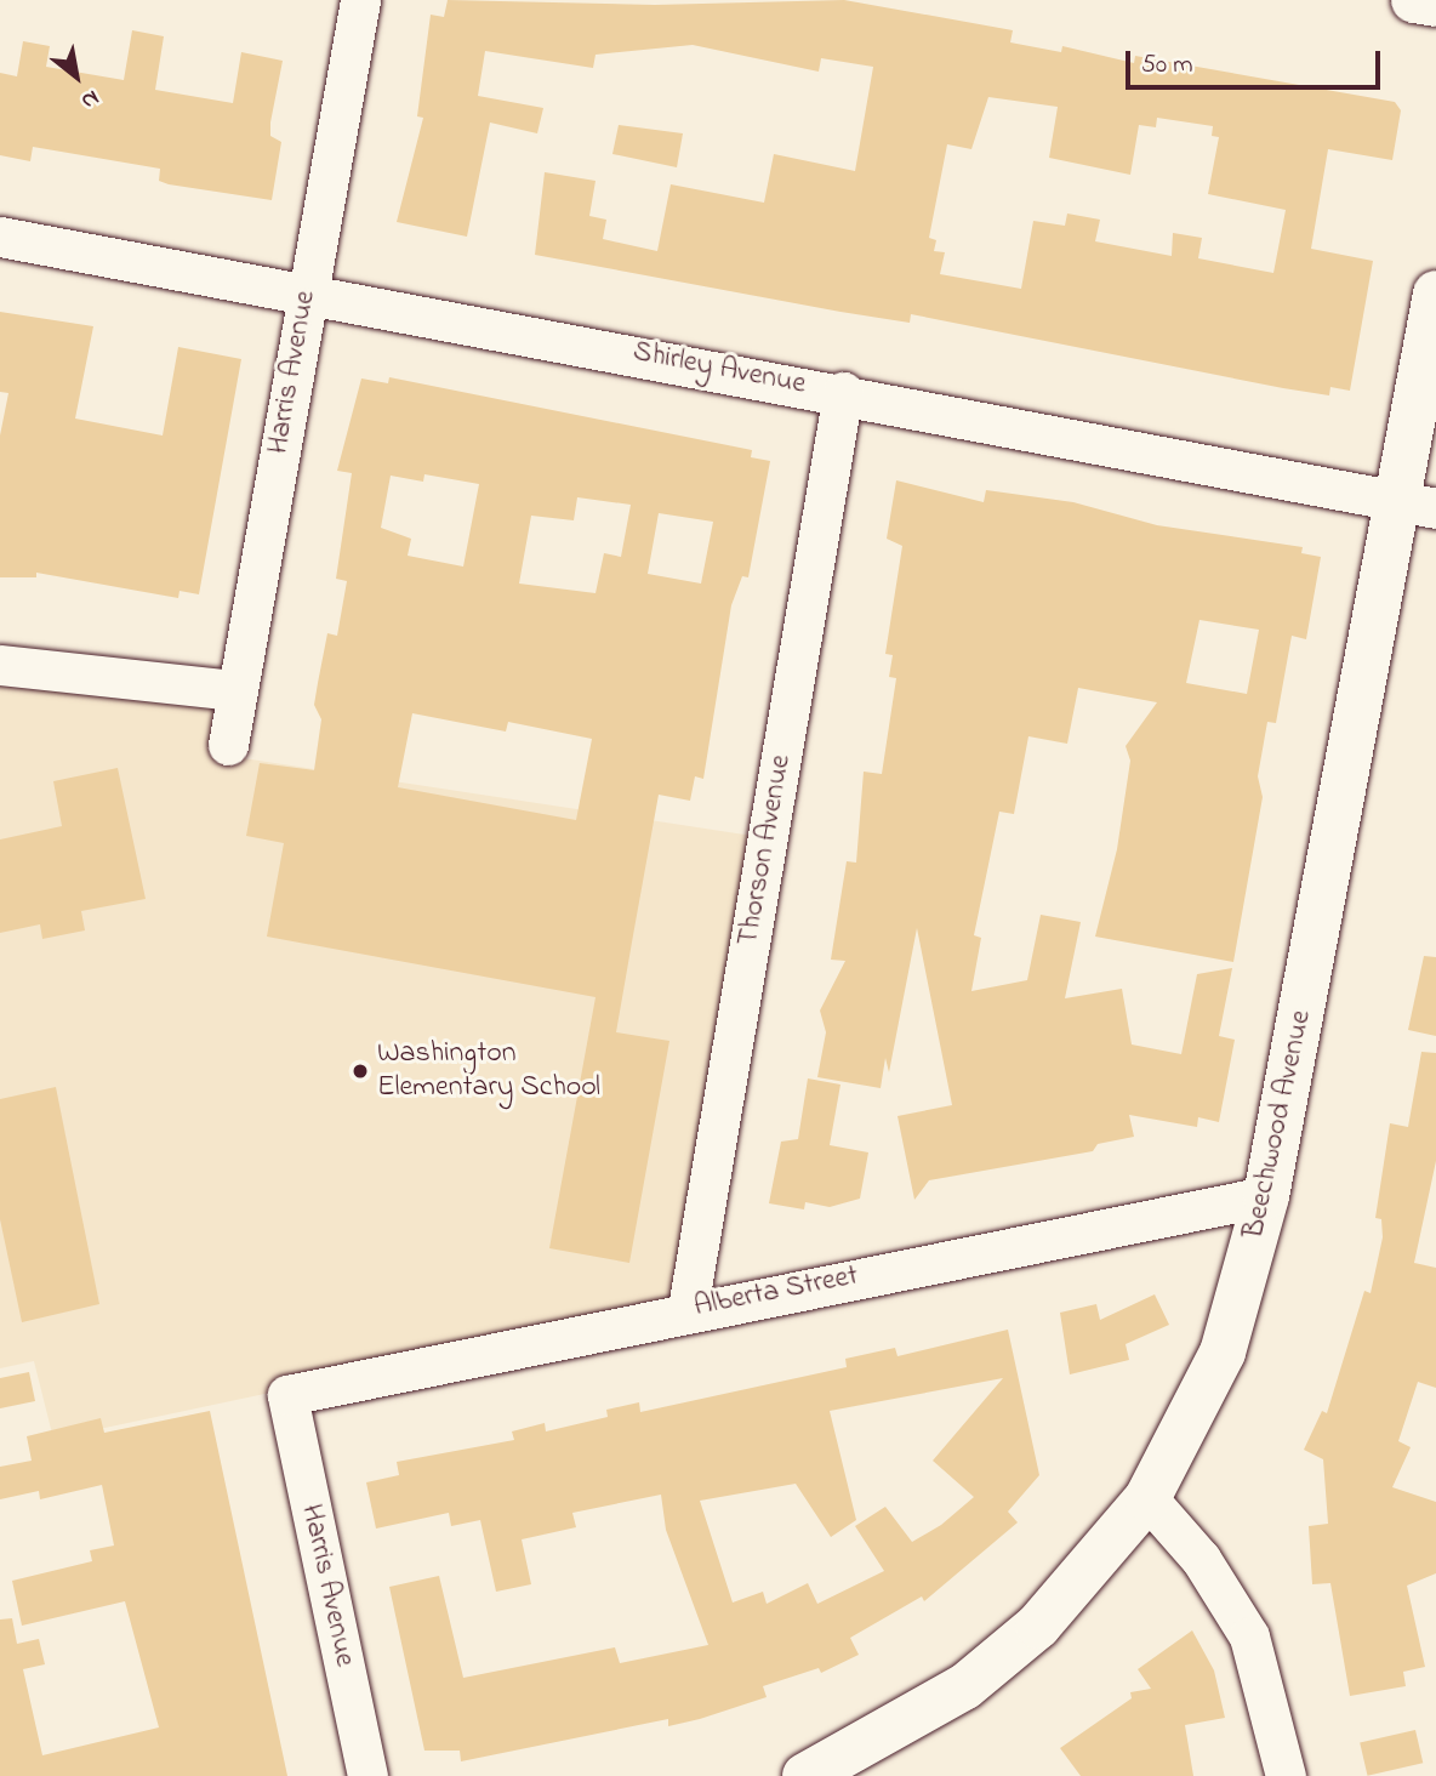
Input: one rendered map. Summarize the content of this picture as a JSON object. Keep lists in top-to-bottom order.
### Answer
{
  "streets": {
    "street": [
      "Shirley Avenue",
      "Harris Avenue",
      "Thorson Avenue",
      "Beechwood Avenue",
      "Alberta Street"
    ]
  },
  "crossings": [
    ["Shirley Avenue", "Harris Avenue"],
    ["Shirley Avenue", "Thorson Avenue"],
    ["Shirley Avenue", "Beechwood Avenue"],
    ["Harris Avenue", "Alberta Street"],
    ["Thorson Avenue", "Alberta Street"],
    ["Beechwood Avenue", "Alberta Street"]
  ],
  "places": ["Washington Elementary School"],
  "scale_bar": "50 m",
  "north": "bottom right"
}
